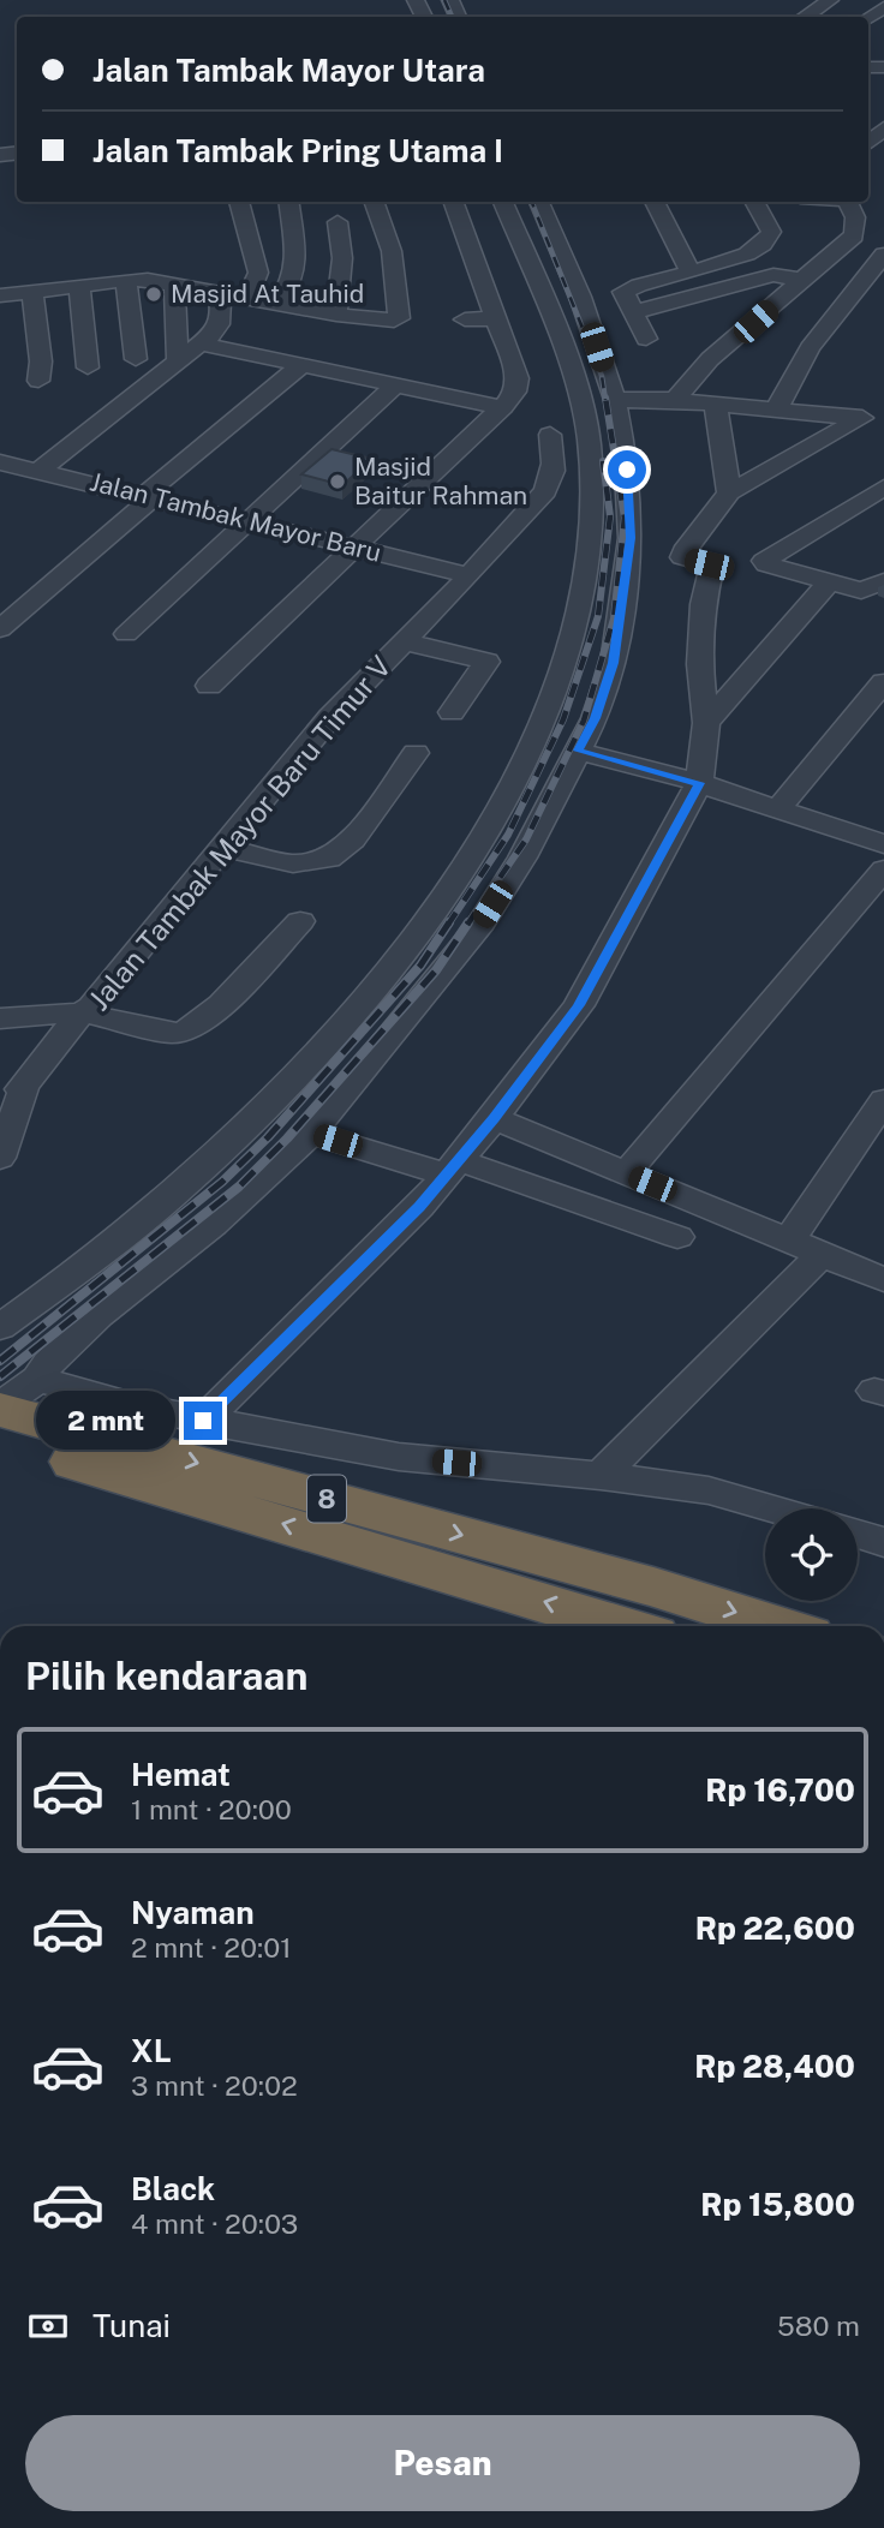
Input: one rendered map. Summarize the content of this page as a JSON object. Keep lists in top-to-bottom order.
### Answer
{
  "streets": {
    "highway": ["8"],
    "street": ["Jalan Tambak Mayor Baru", "Jalan Tambak Mayor Baru Timur V"]
  },
  "crossings": [
    ["Jalan Tambak Mayor Baru", "Jalan Tambak Mayor Baru Timur V"]
  ],
  "places": ["Masjid At Tauhid", "Masjid Baitur Rahman"],
  "page": {
    "banner": ["Jalan Tambak Mayor Utara", "Jalan Tambak Pring Utama I"],
    "bubble": "2 mnt",
    "heading": "Pilih kendaraan",
    "list": [
      {
        "name": "Hemat",
        "note": "1 mnt · 20:00",
        "value": "Rp 16,700"
      },
      {
        "name": "Nyaman",
        "note": "2 mnt · 20:01",
        "value": "Rp 22,600"
      },
      {
        "name": "XL",
        "note": "3 mnt · 20:02",
        "value": "Rp 28,400"
      },
      {
        "name": "Black",
        "note": "4 mnt · 20:03",
        "value": "Rp 15,800"
      }
    ],
    "pay": ["Tunai", "580 m"],
    "buttons": "Pesan"
  }
}
